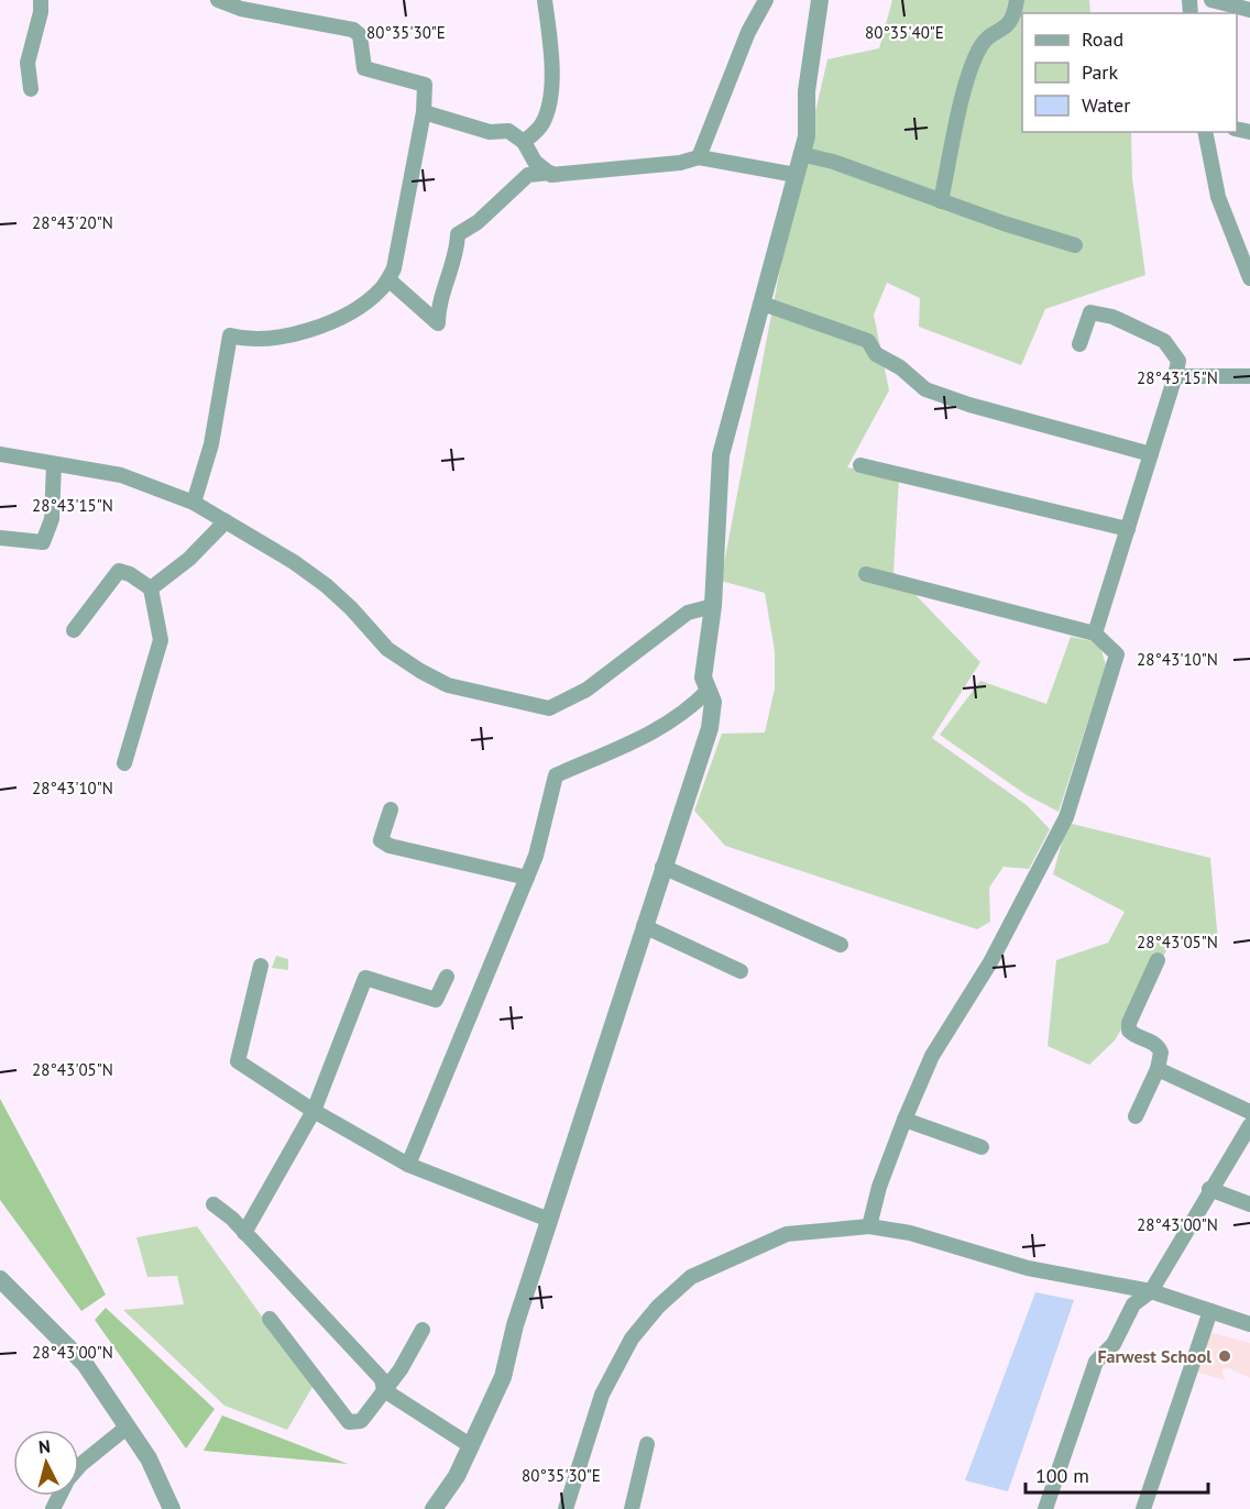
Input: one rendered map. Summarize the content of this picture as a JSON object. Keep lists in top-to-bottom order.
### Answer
{
  "places": ["Farwest School"],
  "legend": ["Road", "Park", "Water"],
  "scale_bar": "100 m",
  "north": "top",
  "coordinates": [
    "80°35'30\"E",
    "80°35'40\"E",
    "28°43'20\"N",
    "28°43'15\"N",
    "28°43'10\"N",
    "28°43'05\"N",
    "28°43'00\"N"
  ]
}
